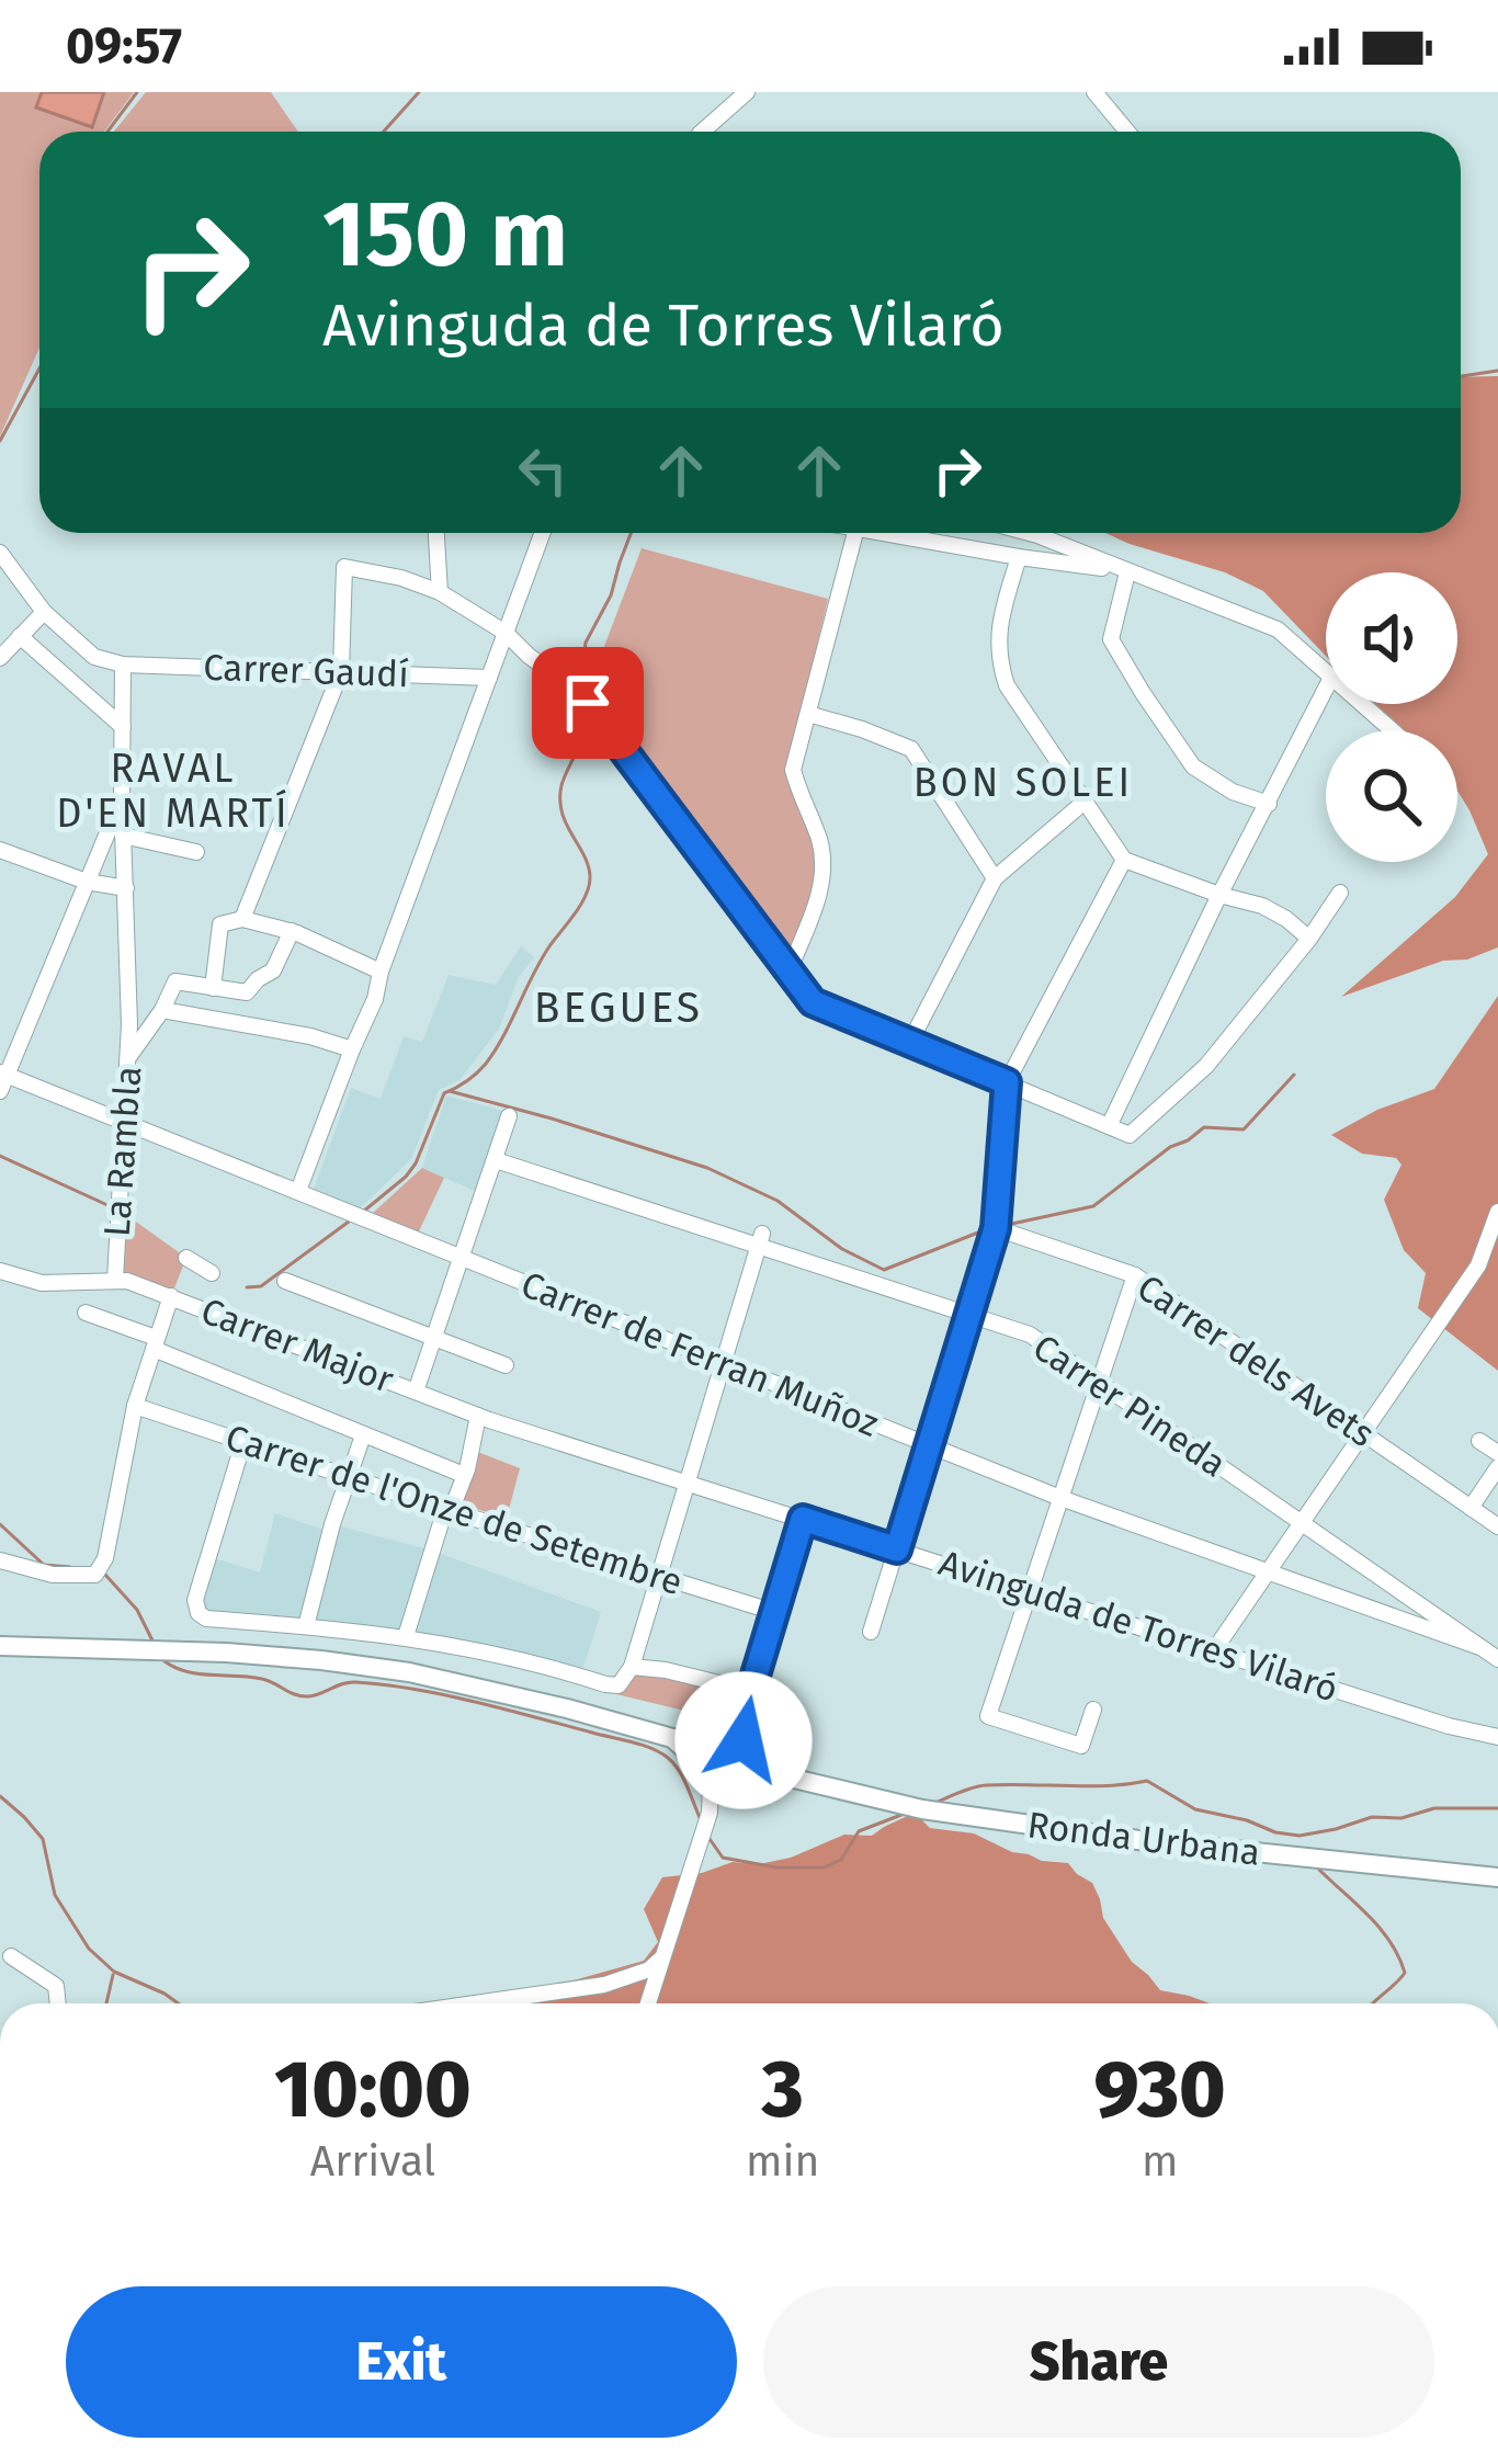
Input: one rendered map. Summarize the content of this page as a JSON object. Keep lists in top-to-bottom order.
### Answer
{
  "streets": {
    "main road": ["Ronda Urbana"],
    "street": [
      "Carrer Gaudí",
      "La Rambla",
      "Carrer Major",
      "Carrer de Ferran Muñoz",
      "Carrer dels Avets",
      "Carrer Pineda",
      "Carrer de l'Onze de Setembre",
      "Avinguda de Torres Vilaró"
    ]
  },
  "crossings": [
    ["Carrer Gaudí", "La Rambla"],
    ["La Rambla", "Carrer Major"],
    ["La Rambla", "Carrer de Ferran Muñoz"],
    ["Carrer Major", "Avinguda de Torres Vilaró"],
    ["Carrer de Ferran Muñoz", "Carrer Pineda"]
  ],
  "districts": ["RAVAL D'EN MARTÍ", "BON SOLEI", "BEGUES"],
  "page": {
    "status": "09:57",
    "turn": ["150 m", "Avinguda de Torres Vilaró"],
    "eta": [
      "10:00",
      "Arrival",
      "3",
      "min",
      "930",
      "m"
    ],
    "buttons": ["Exit", "Share"]
  }
}
